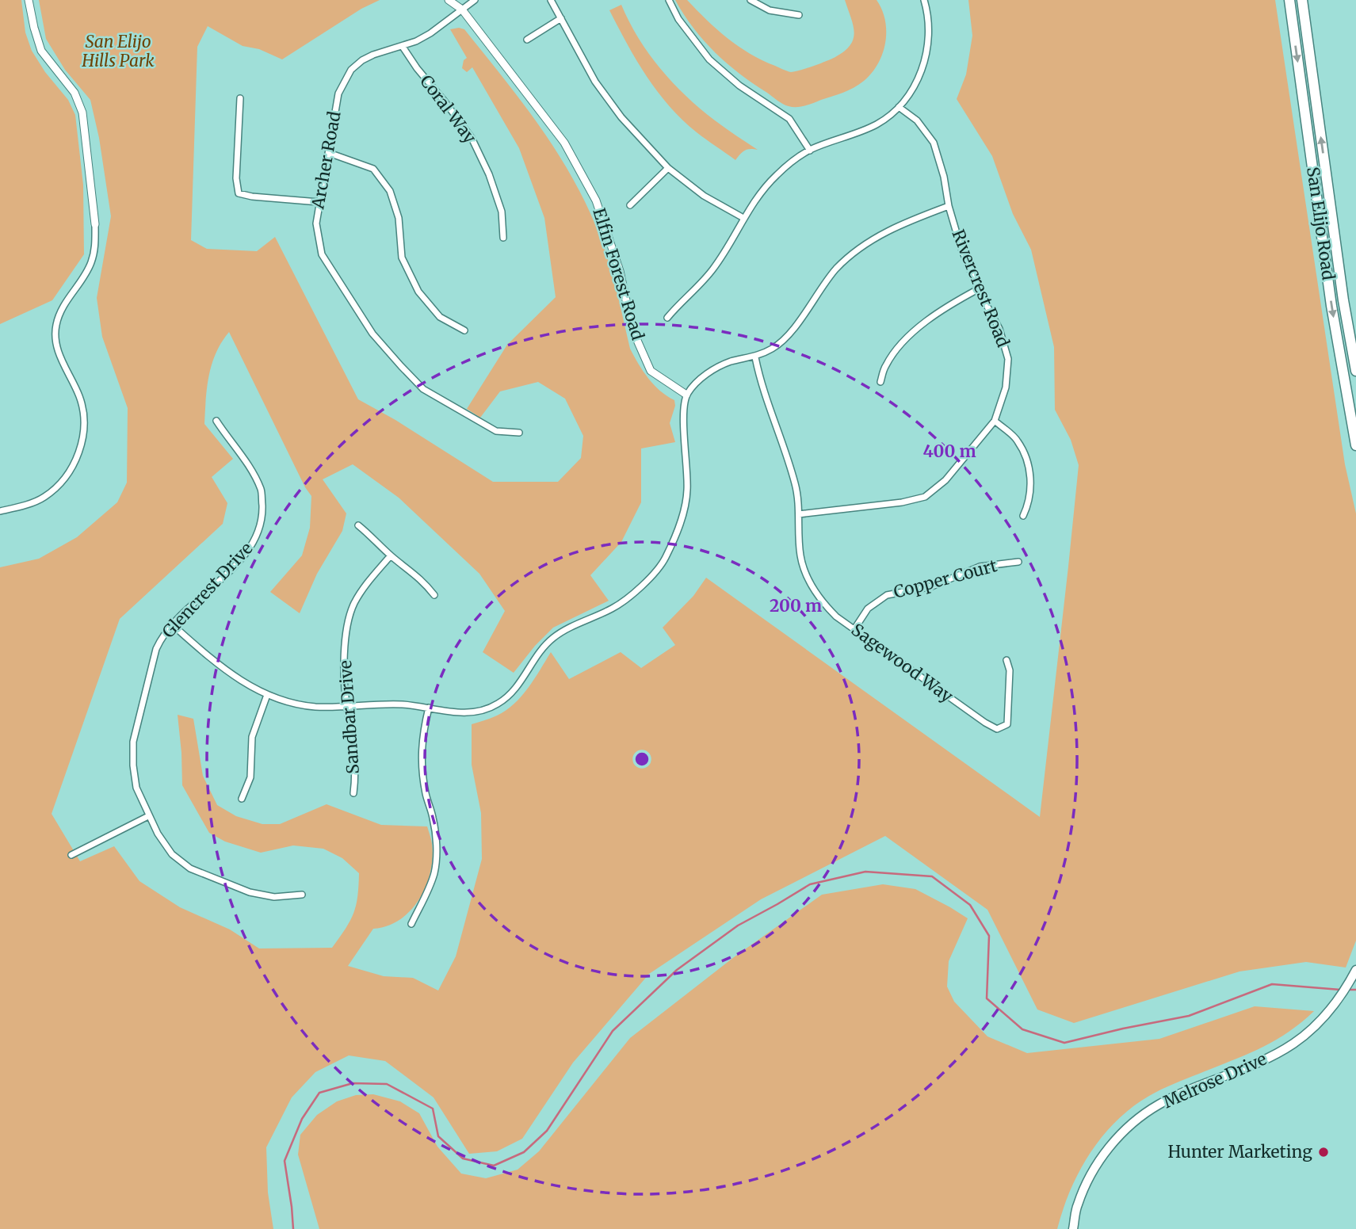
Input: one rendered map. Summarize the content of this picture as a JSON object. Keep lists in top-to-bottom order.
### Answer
{
  "streets": {
    "main road": ["San Elijo Road", "Melrose Drive"],
    "street": [
      "Coral Way",
      "Archer Road",
      "Elfin Forest Road",
      "Rivercrest Road",
      "Copper Court",
      "Glencrest Drive",
      "Sagewood Way",
      "Sandbar Drive"
    ]
  },
  "crossings": [
    ["Coral Way", "Archer Road"],
    ["Archer Road", "Elfin Forest Road"],
    ["Rivercrest Road", "Sagewood Way"],
    ["Copper Court", "Sagewood Way"]
  ],
  "parks": ["San Elijo Hills Park"],
  "places": ["Hunter Marketing"],
  "rings": ["400 m", "200 m"]
}
